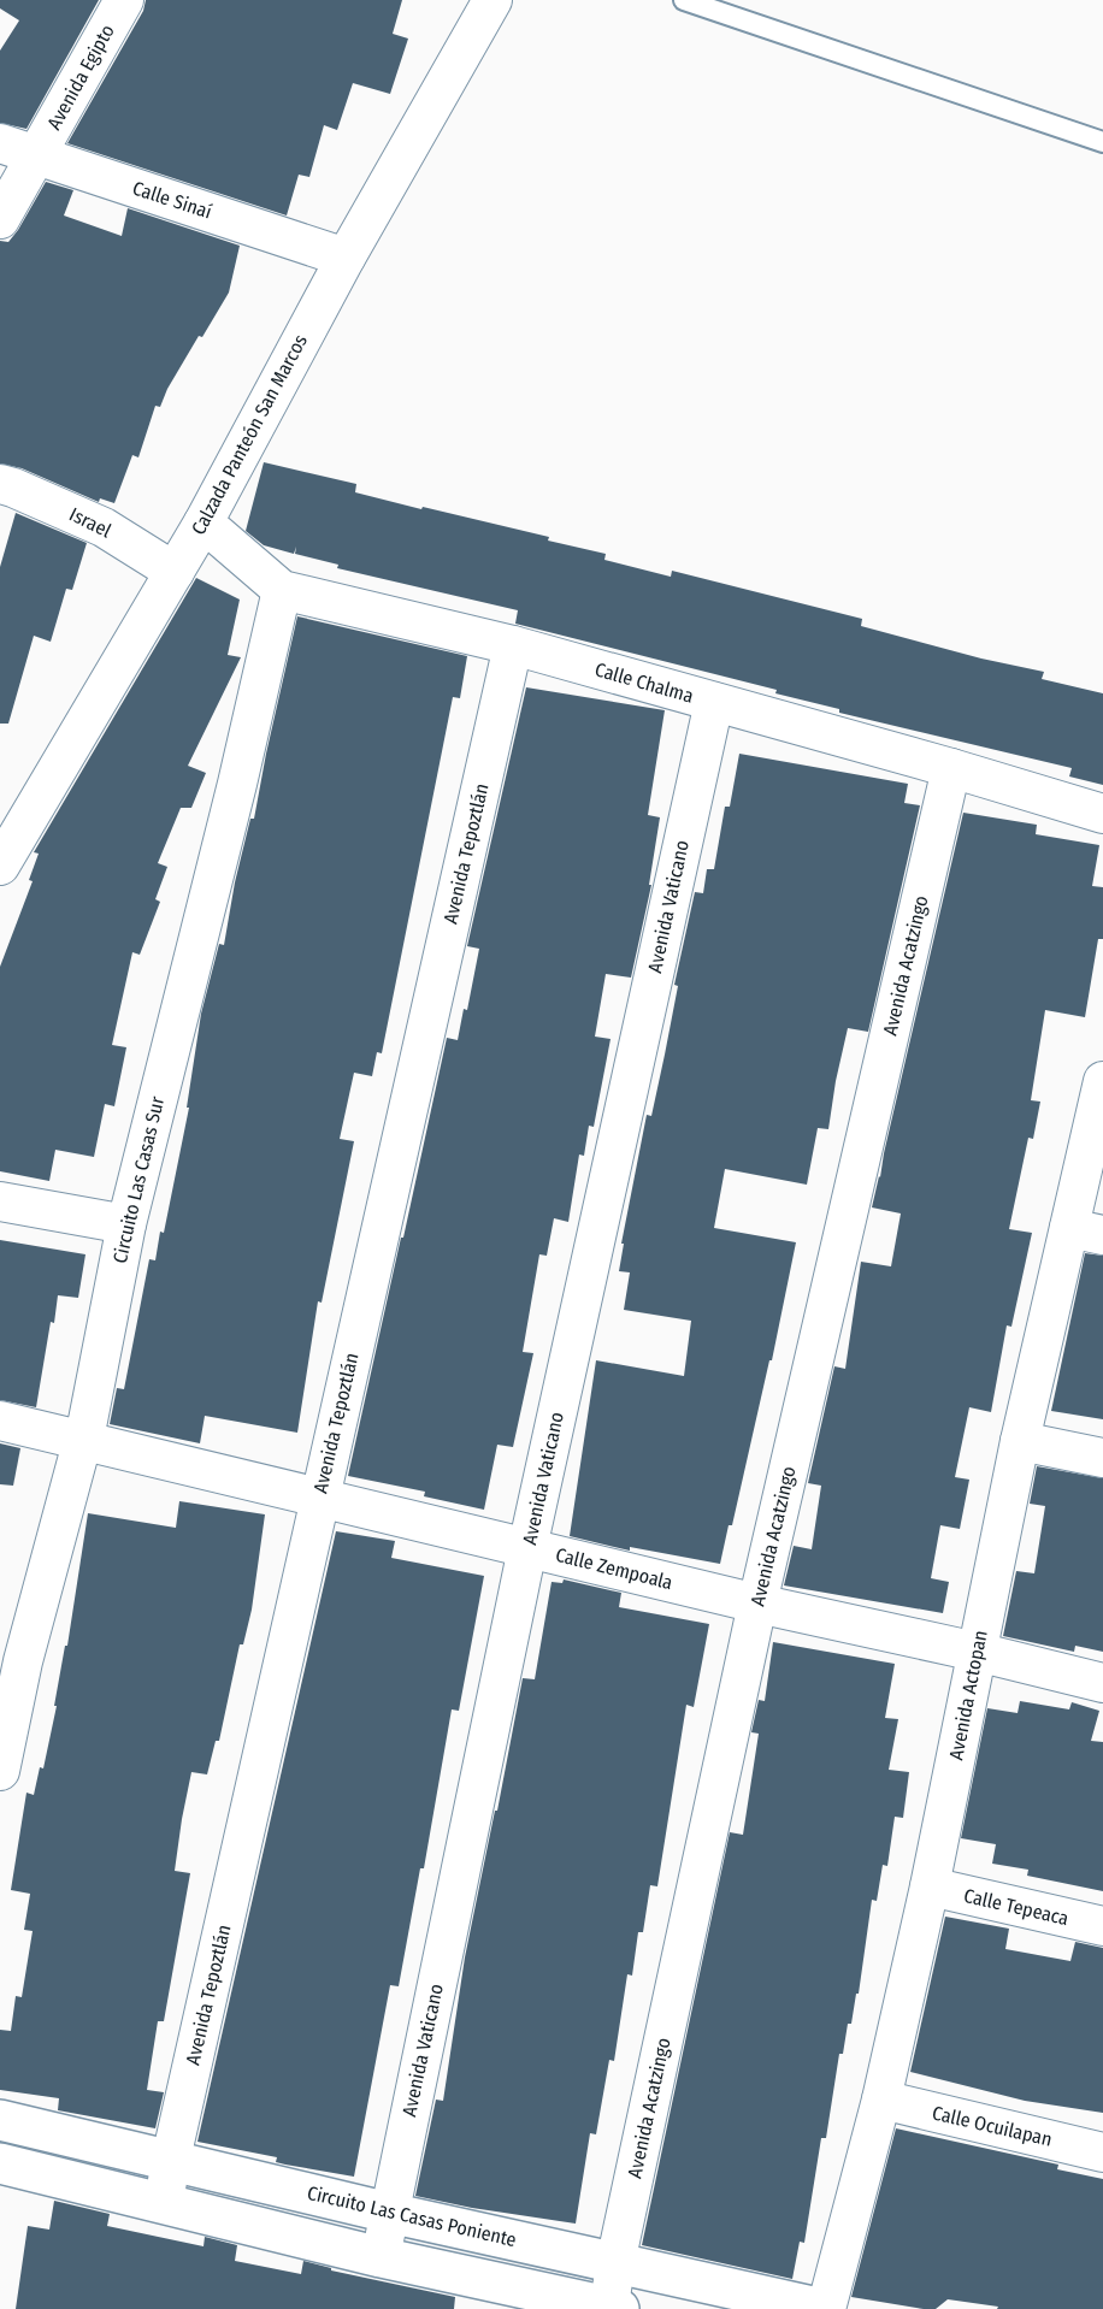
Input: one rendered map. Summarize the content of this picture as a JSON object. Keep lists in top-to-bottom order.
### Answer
{
  "streets": {
    "street": [
      "Avenida Egipto",
      "Calle Sinaí",
      "Calzada Panteón San Marcos",
      "Israel",
      "Calle Chalma",
      "Avenida Tepoztlán",
      "Avenida Vaticano",
      "Avenida Acatzingo",
      "Circuito Las Casas Sur",
      "Calle Zempoala",
      "Avenida Actopan",
      "Calle Tepeaca",
      "Calle Ocuilapan",
      "Circuito Las Casas Poniente"
    ]
  },
  "crossings": [
    ["Avenida Egipto", "Calle Sinaí"],
    ["Calle Sinaí", "Calzada Panteón San Marcos"],
    ["Calzada Panteón San Marcos", "Israel"],
    ["Calzada Panteón San Marcos", "Calle Chalma"],
    ["Calle Chalma", "Avenida Tepoztlán"],
    ["Calle Chalma", "Avenida Vaticano"],
    ["Calle Chalma", "Avenida Acatzingo"],
    ["Calle Chalma", "Circuito Las Casas Sur"],
    ["Avenida Tepoztlán", "Calle Zempoala"],
    ["Avenida Tepoztlán", "Circuito Las Casas Poniente"],
    ["Avenida Vaticano", "Calle Zempoala"],
    ["Avenida Vaticano", "Circuito Las Casas Poniente"],
    ["Avenida Acatzingo", "Calle Zempoala"],
    ["Avenida Acatzingo", "Circuito Las Casas Poniente"],
    ["Circuito Las Casas Sur", "Calle Zempoala"],
    ["Calle Zempoala", "Avenida Actopan"],
    ["Avenida Actopan", "Calle Tepeaca"],
    ["Avenida Actopan", "Calle Ocuilapan"],
    ["Avenida Actopan", "Circuito Las Casas Poniente"]
  ]
}
